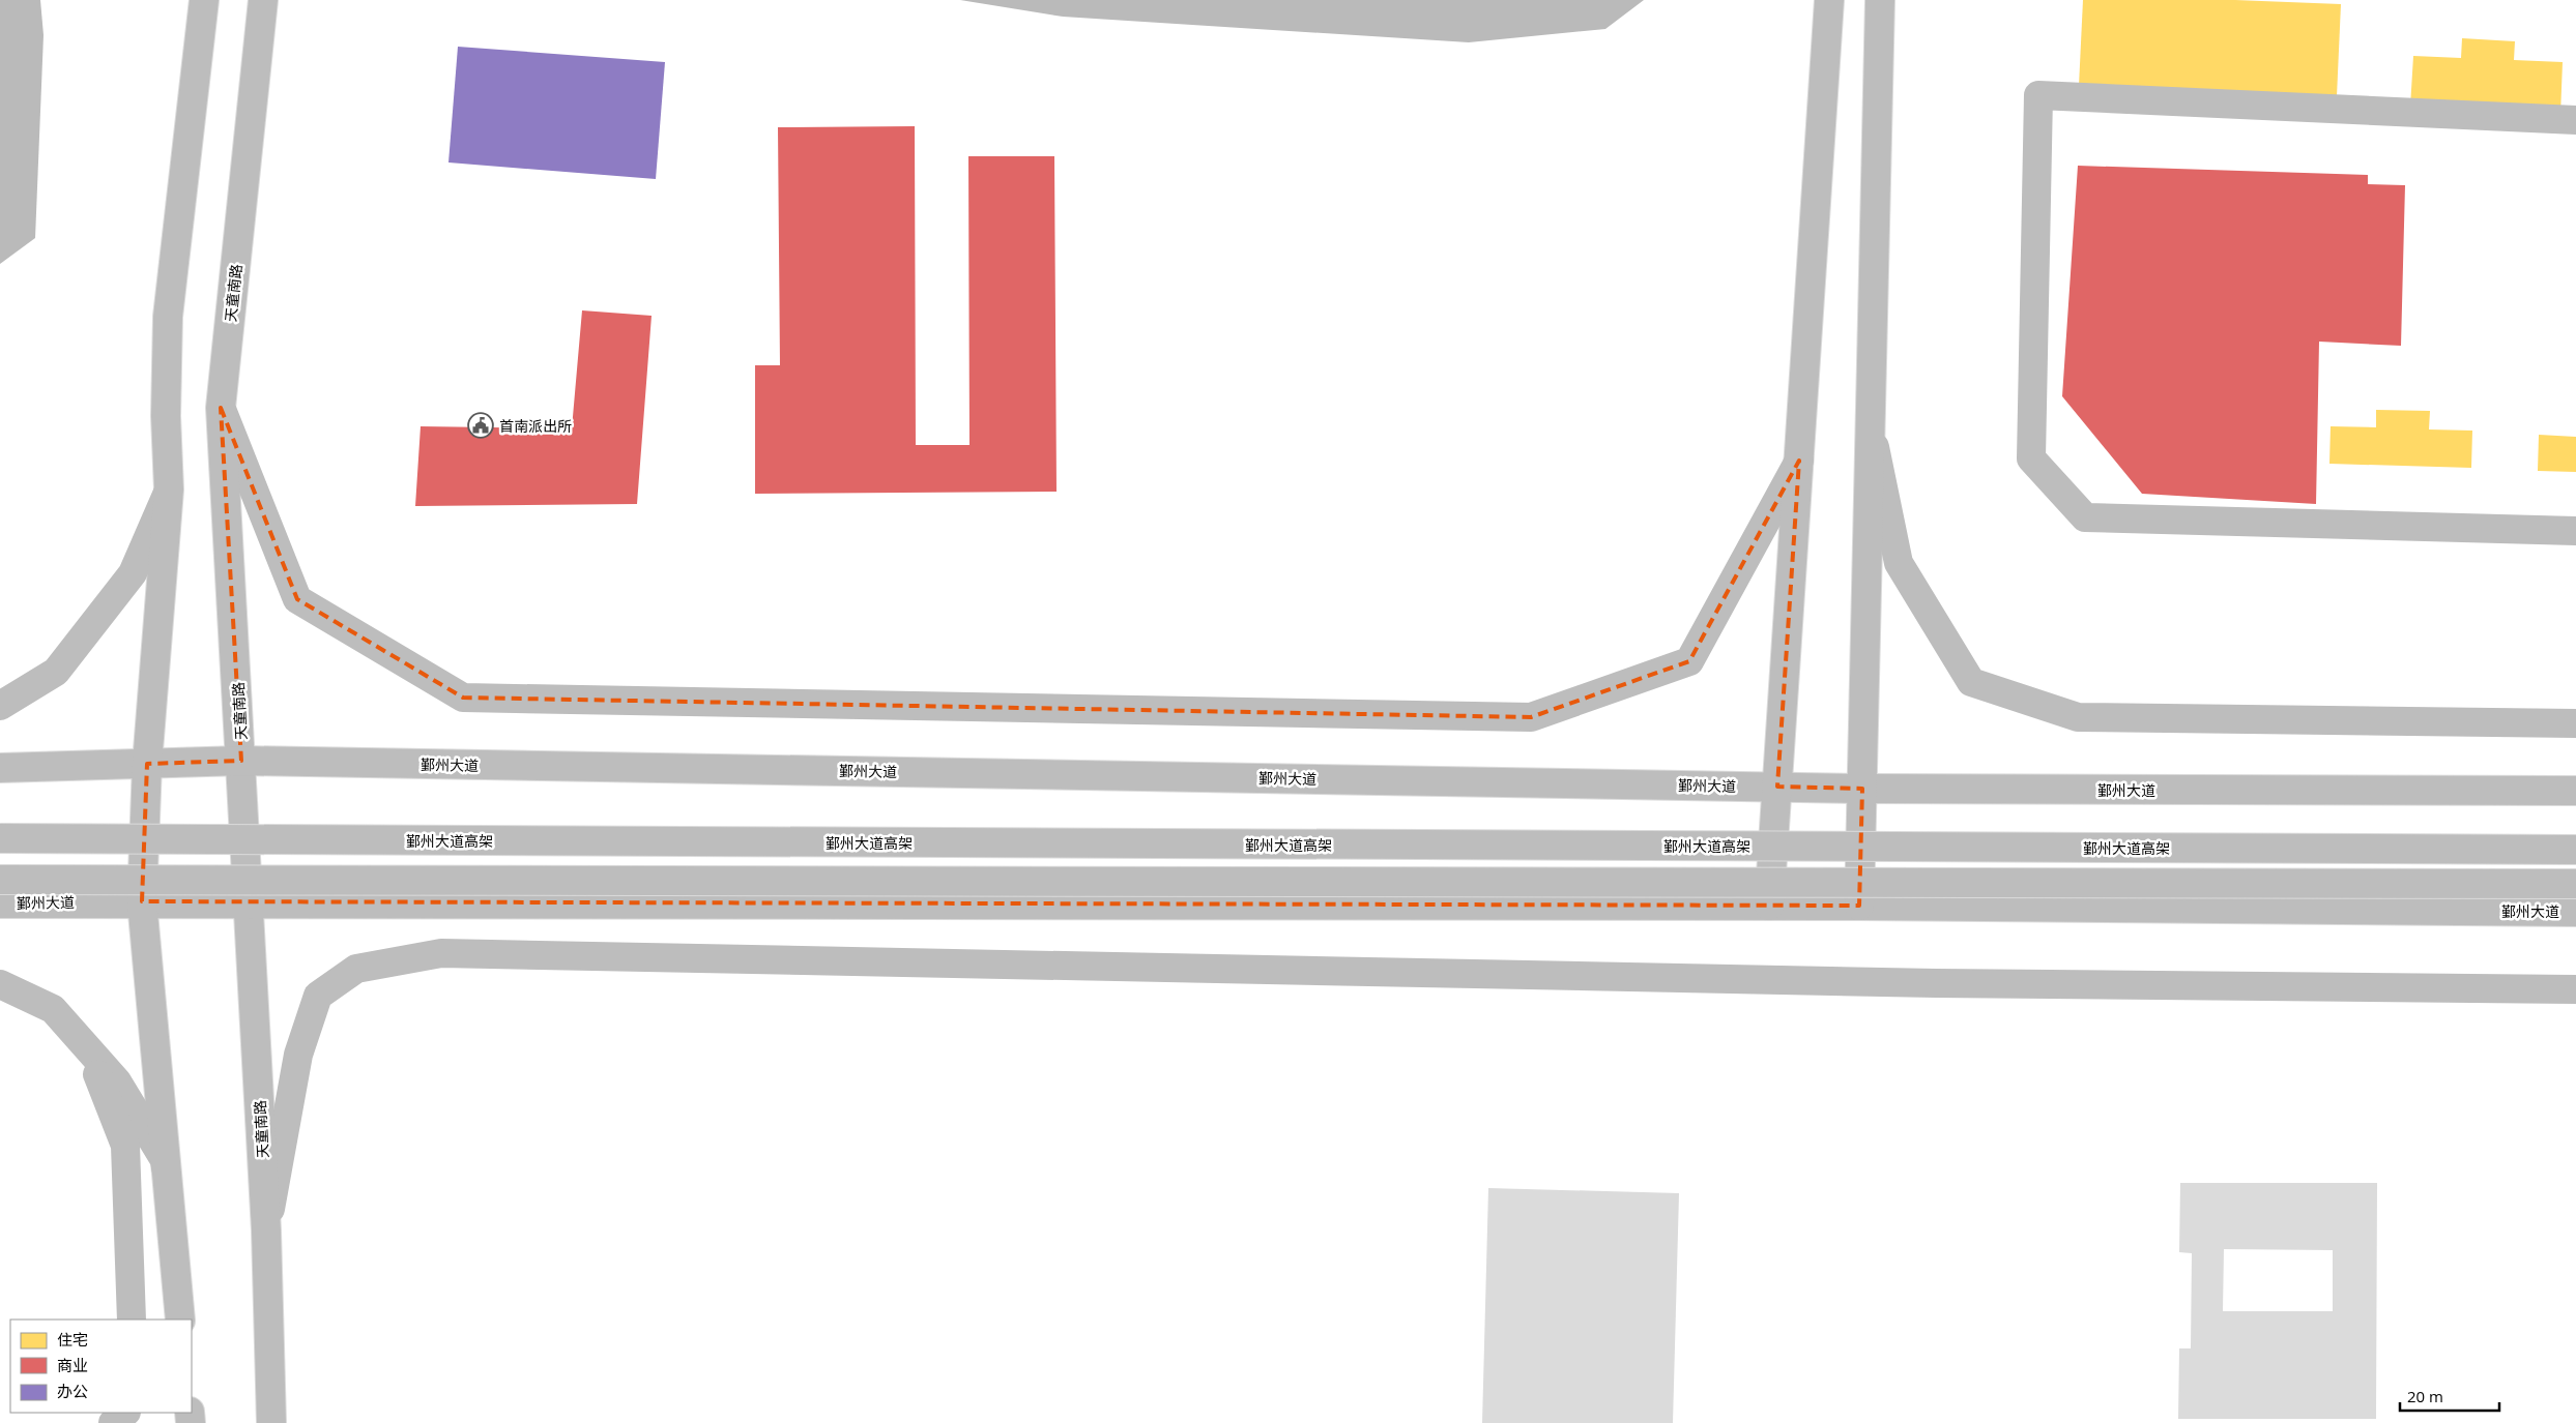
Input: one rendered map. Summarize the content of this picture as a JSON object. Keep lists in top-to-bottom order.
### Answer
{
  "streets": {
    "main road": ["天童南路", "鄞州大道", "鄞州大道高架"]
  },
  "crossings": [
    ["天童南路", "鄞州大道"]
  ],
  "places": {
    "public building": ["首南派出所"]
  },
  "legend": ["住宅", "商业", "办公"],
  "scale_bar": "20 m"
}
